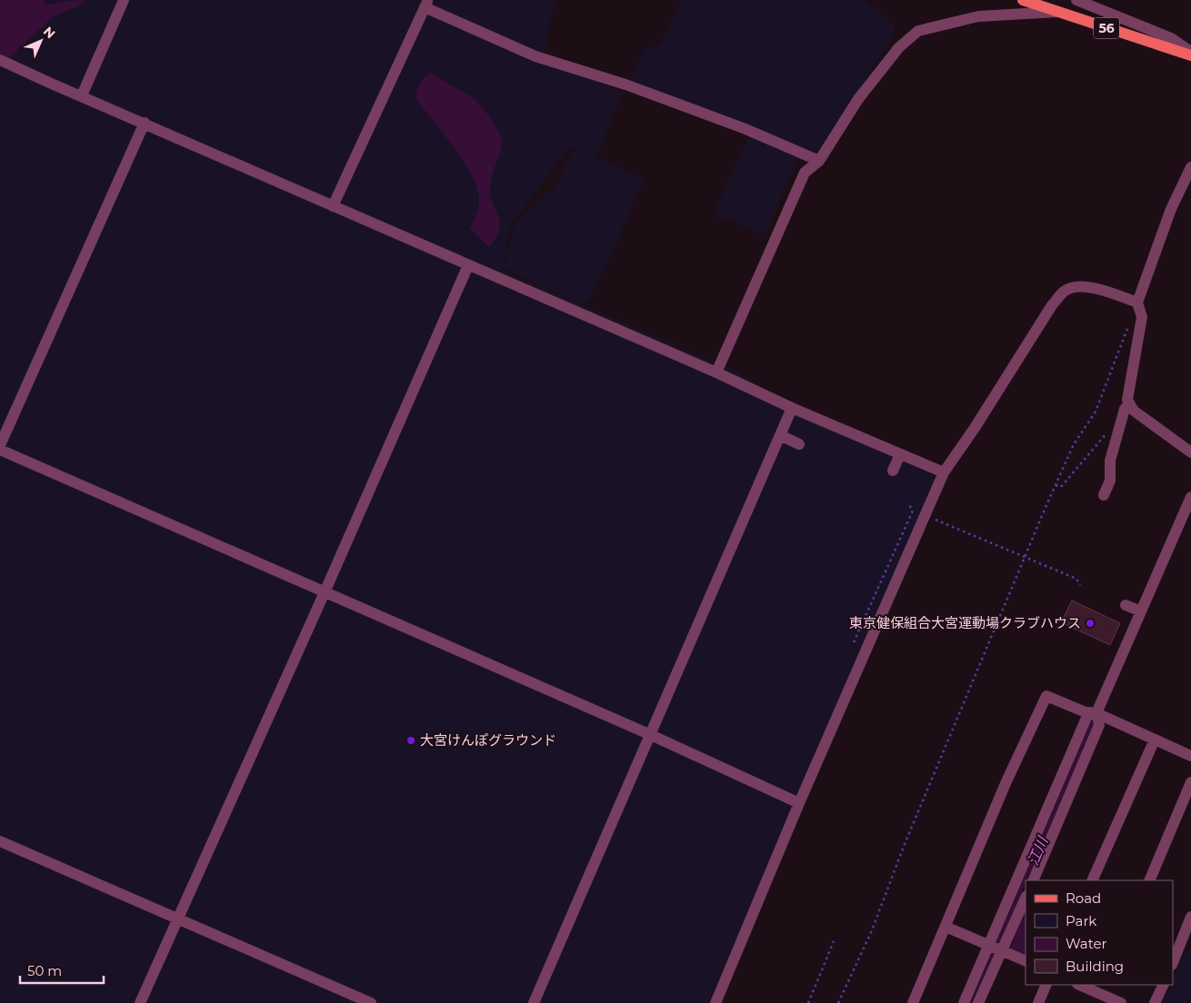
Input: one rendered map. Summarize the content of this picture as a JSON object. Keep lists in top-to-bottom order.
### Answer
{
  "streets": {
    "main road": ["56"]
  },
  "water": ["江川"],
  "places": ["東京健保組合大宮運動場クラブハウス", "大宮けんぽグラウンド"],
  "legend": [
    "Road",
    "Park",
    "Water",
    "Building"
  ],
  "scale_bar": "50 m",
  "north": "top right"
}
